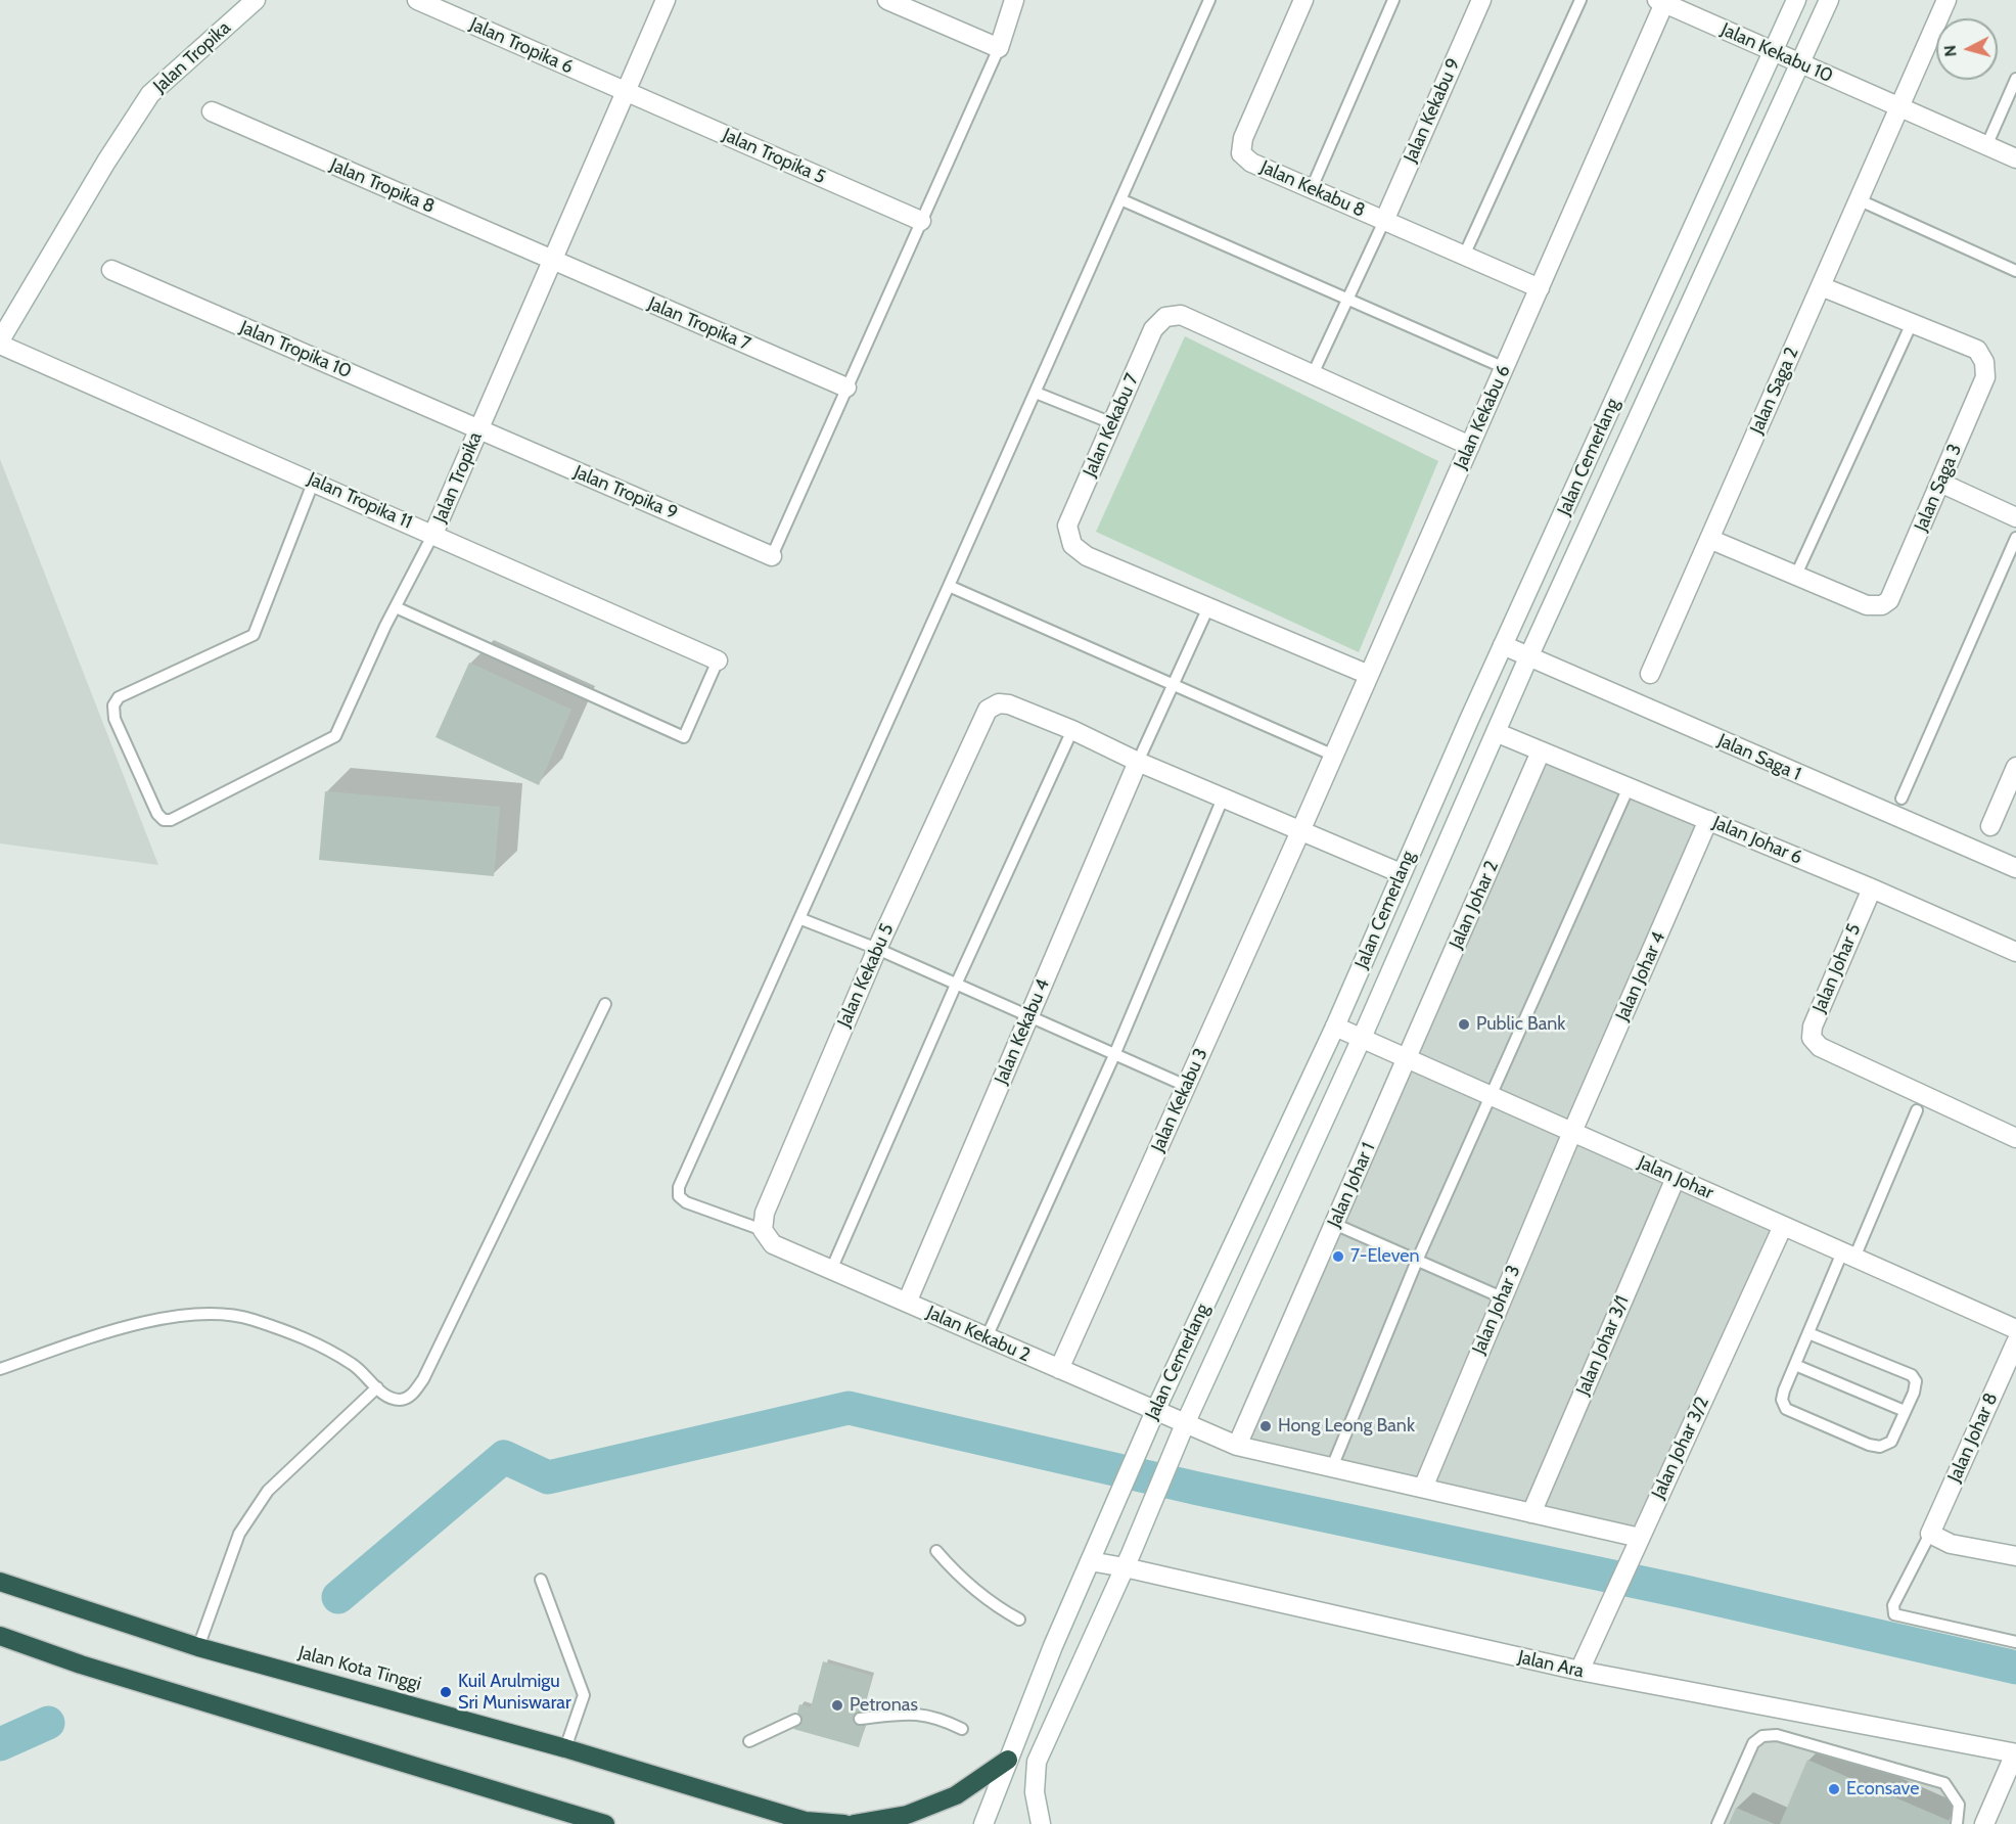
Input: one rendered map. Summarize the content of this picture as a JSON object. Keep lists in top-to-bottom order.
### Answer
{
  "streets": {
    "highway": ["Jalan Kota Tinggi"],
    "street": [
      "Jalan Tropika 6",
      "Jalan Kekabu 10",
      "Jalan Tropika",
      "Jalan Kekabu 9",
      "Jalan Tropika 5",
      "Jalan Tropika 8",
      "Jalan Kekabu 8",
      "Jalan Tropika 7",
      "Jalan Tropika 10",
      "Jalan Saga 2",
      "Jalan Kekabu 6",
      "Jalan Kekabu 7",
      "Jalan Cemerlang",
      "Jalan Saga 3",
      "Jalan Tropika 9",
      "Jalan Tropika 11",
      "Jalan Saga 1",
      "Jalan Johar 6",
      "Jalan Johar 2",
      "Jalan Johar 5",
      "Jalan Kekabu 5",
      "Jalan Johar 4",
      "Jalan Kekabu 4",
      "Jalan Kekabu 3",
      "Jalan Johar",
      "Jalan Johar 1",
      "Jalan Johar 3",
      "Jalan Kekabu 2",
      "Jalan Johar 3/1",
      "Jalan Johar 8",
      "Jalan Johar 3/2",
      "Jalan Ara"
    ]
  },
  "crossings": [
    ["Jalan Tropika 6", "Jalan Tropika"],
    ["Jalan Tropika 6", "Jalan Tropika 5"],
    ["Jalan Kekabu 10", "Jalan Saga 2"],
    ["Jalan Kekabu 10", "Jalan Kekabu 6"],
    ["Jalan Kekabu 10", "Jalan Cemerlang"],
    ["Jalan Tropika", "Jalan Tropika 5"],
    ["Jalan Tropika", "Jalan Tropika 8"],
    ["Jalan Tropika", "Jalan Tropika 7"],
    ["Jalan Tropika", "Jalan Tropika 10"],
    ["Jalan Tropika", "Jalan Tropika 9"],
    ["Jalan Tropika", "Jalan Tropika 11"],
    ["Jalan Kekabu 9", "Jalan Kekabu 8"],
    ["Jalan Tropika 8", "Jalan Tropika 7"],
    ["Jalan Kekabu 8", "Jalan Kekabu 6"],
    ["Jalan Tropika 10", "Jalan Tropika 9"],
    ["Jalan Saga 2", "Jalan Saga 3"],
    ["Jalan Kekabu 6", "Jalan Kekabu 7"],
    ["Jalan Kekabu 6", "Jalan Kekabu 3"],
    ["Jalan Cemerlang", "Jalan Saga 1"],
    ["Jalan Cemerlang", "Jalan Johar 6"],
    ["Jalan Cemerlang", "Jalan Johar"],
    ["Jalan Cemerlang", "Jalan Kekabu 2"],
    ["Jalan Cemerlang", "Jalan Ara"],
    ["Jalan Johar 6", "Jalan Johar 2"],
    ["Jalan Johar 6", "Jalan Johar 5"],
    ["Jalan Johar 6", "Jalan Johar 4"],
    ["Jalan Johar 2", "Jalan Johar"],
    ["Jalan Johar 2", "Jalan Johar 1"],
    ["Jalan Kekabu 5", "Jalan Kekabu 2"],
    ["Jalan Johar 4", "Jalan Johar"],
    ["Jalan Johar 4", "Jalan Johar 3"],
    ["Jalan Kekabu 4", "Jalan Kekabu 2"],
    ["Jalan Kekabu 3", "Jalan Kekabu 2"],
    ["Jalan Johar", "Jalan Johar 1"],
    ["Jalan Johar", "Jalan Johar 3"],
    ["Jalan Johar", "Jalan Johar 3/1"],
    ["Jalan Johar", "Jalan Johar 3/2"],
    ["Jalan Johar 3/2", "Jalan Ara"]
  ],
  "places": [
    "Public Bank",
    "7-Eleven",
    "Hong Leong Bank",
    "Kuil Arulmigu Sri Muniswarar",
    "Petronas",
    "Econsave"
  ],
  "north": "left"
}
